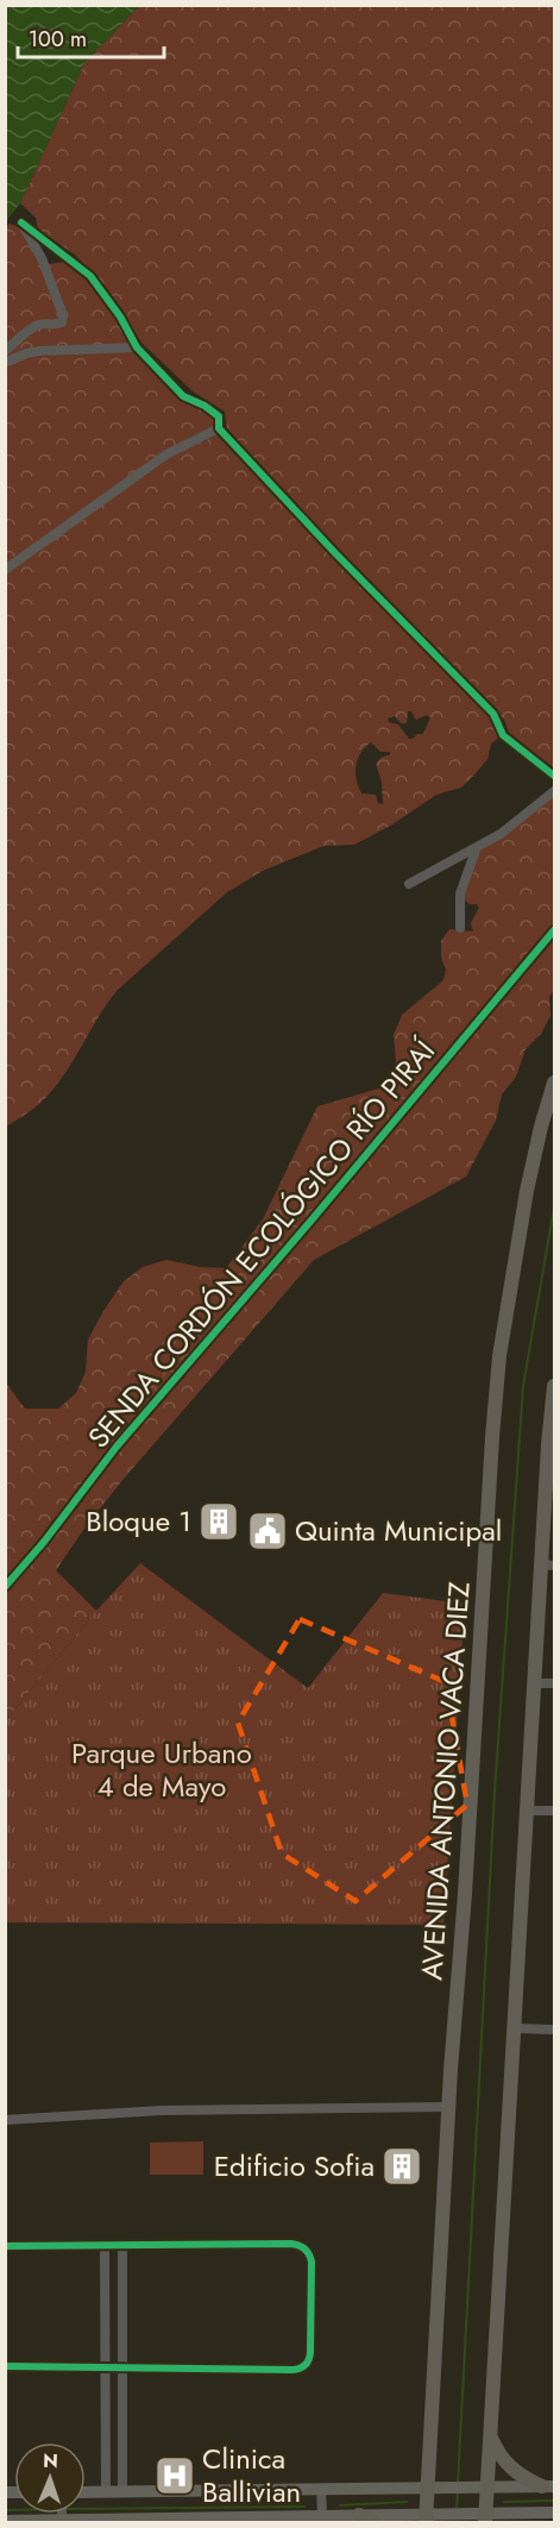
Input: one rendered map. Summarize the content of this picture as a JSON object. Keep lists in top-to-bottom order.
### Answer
{
  "streets": {
    "highway": ["AVENIDA ANTONIO VACA DIEZ"],
    "cycle path": ["SENDA CORDÓN ECOLÓGICO RÍO PIRAÍ"]
  },
  "parks": ["Parque Urbano 4 de Mayo"],
  "places": {
    "building": ["Bloque 1", "Edificio Sofia"],
    "public building": ["Quinta Municipal"],
    "hospital": ["Clinica Ballivian"]
  },
  "scale_bar": "100 m",
  "north": "top"
}
